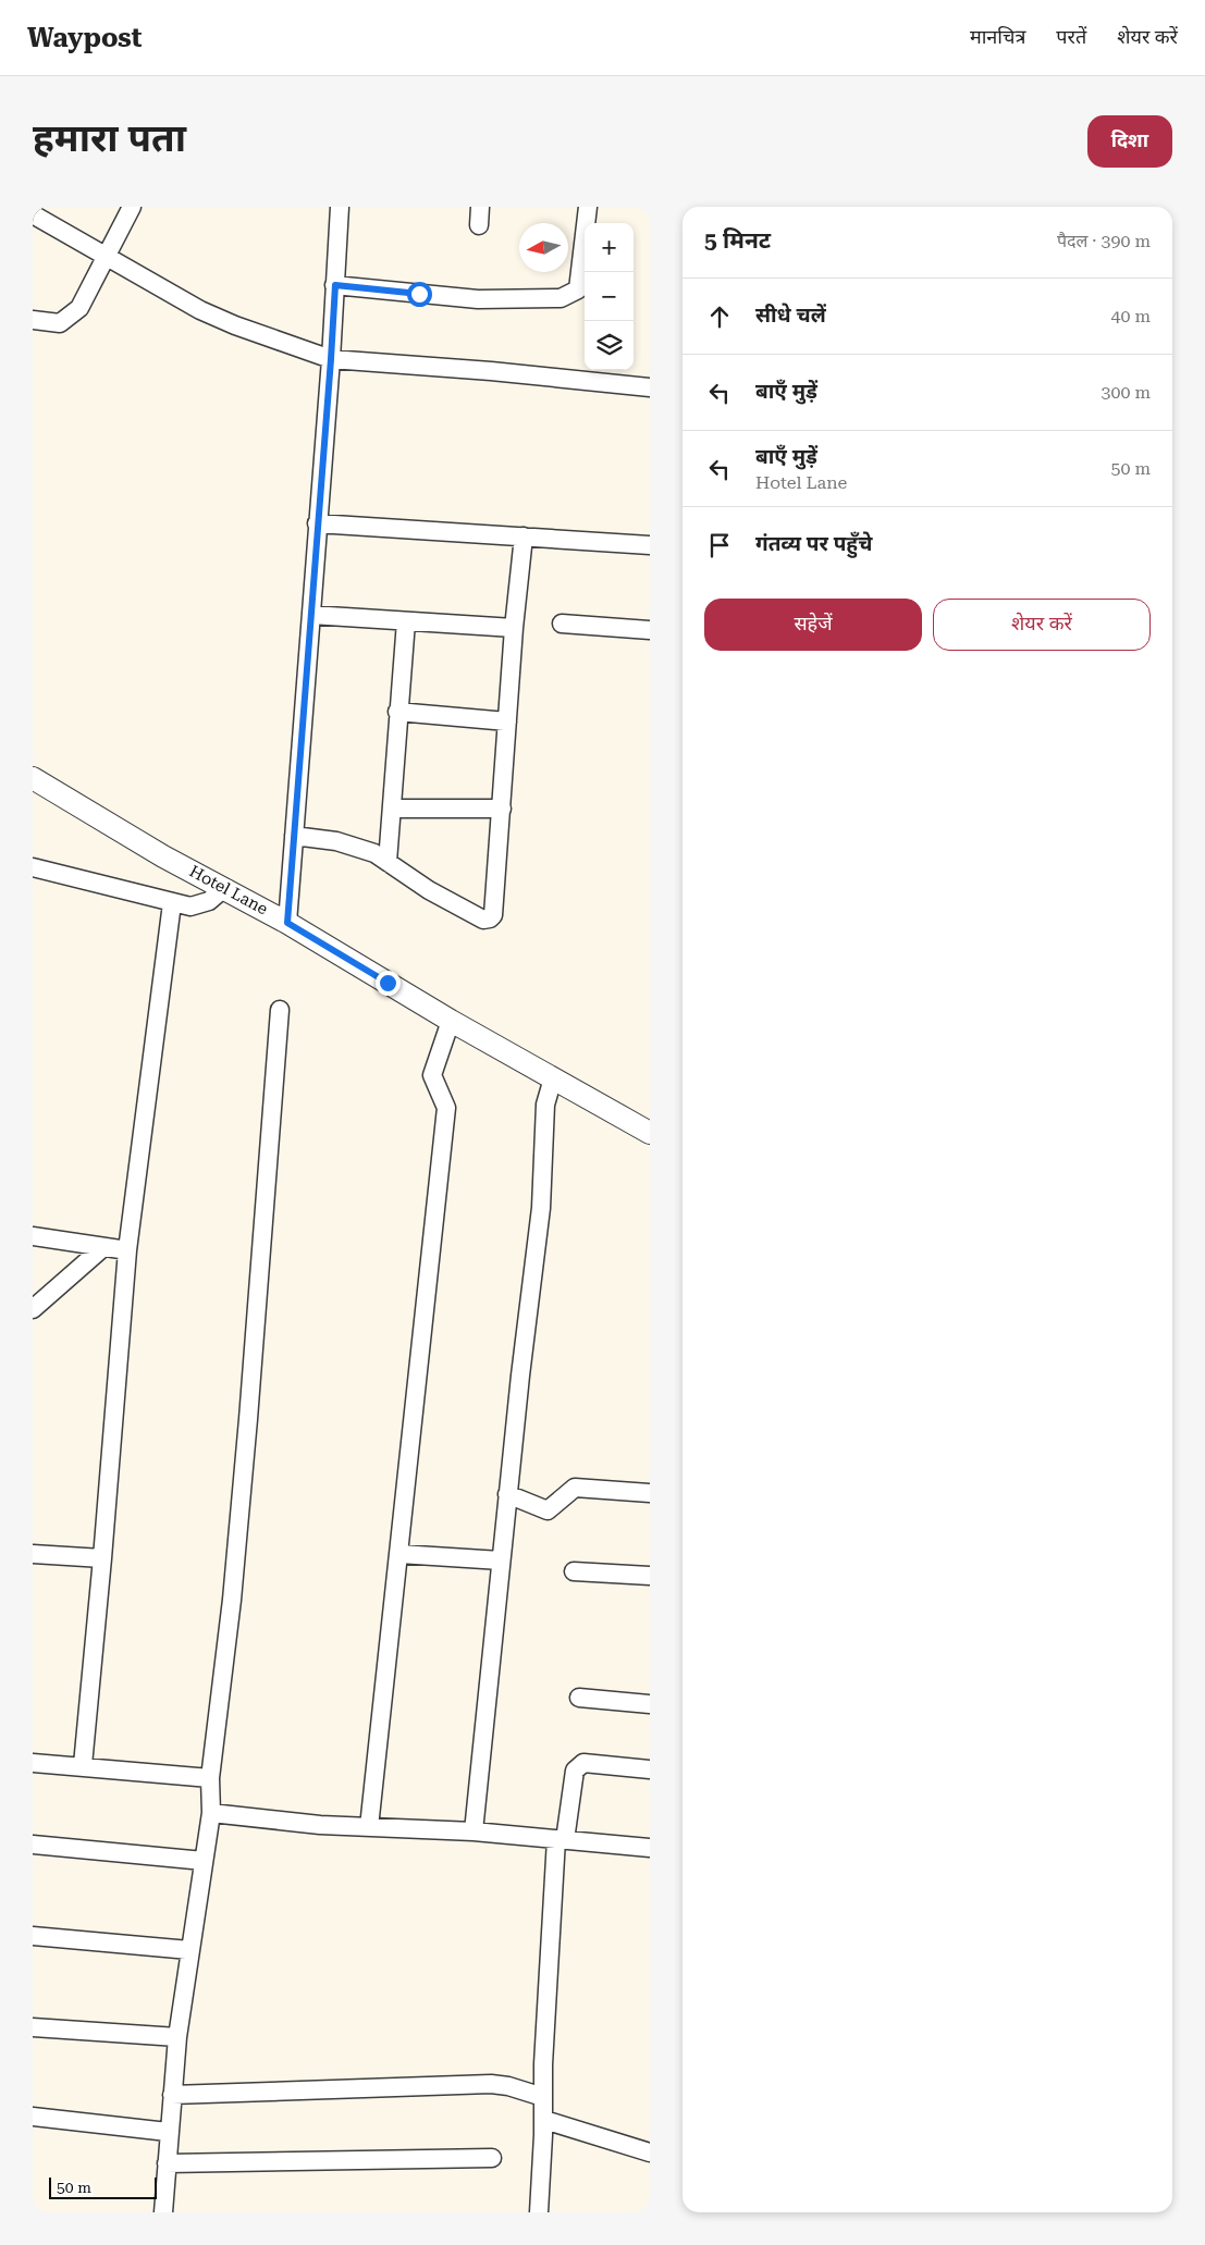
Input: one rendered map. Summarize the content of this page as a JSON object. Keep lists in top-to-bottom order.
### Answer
{
  "streets": {
    "street": ["Hotel Lane"]
  },
  "scale_bar": "50 m",
  "north": "left",
  "page": {
    "header": "Waypost",
    "nav": ["मानचित्र", "परतें", "शेयर करें"],
    "buttons": [
      "दिशा",
      ["सहेजें", "शेयर करें"]
    ],
    "title": "हमारा पता",
    "heading": ["5 मिनट", "पैदल · 390 m"],
    "map_buttons": ["+", "−"],
    "list": [
      ["सीधे चलें", "40 m"],
      ["बाएँ मुड़ें", "300 m"],
      ["बाएँ मुड़ें", "Hotel Lane", "50 m"],
      "गंतव्य पर पहुँचे"
    ],
    "scale": "50 m"
  }
}
